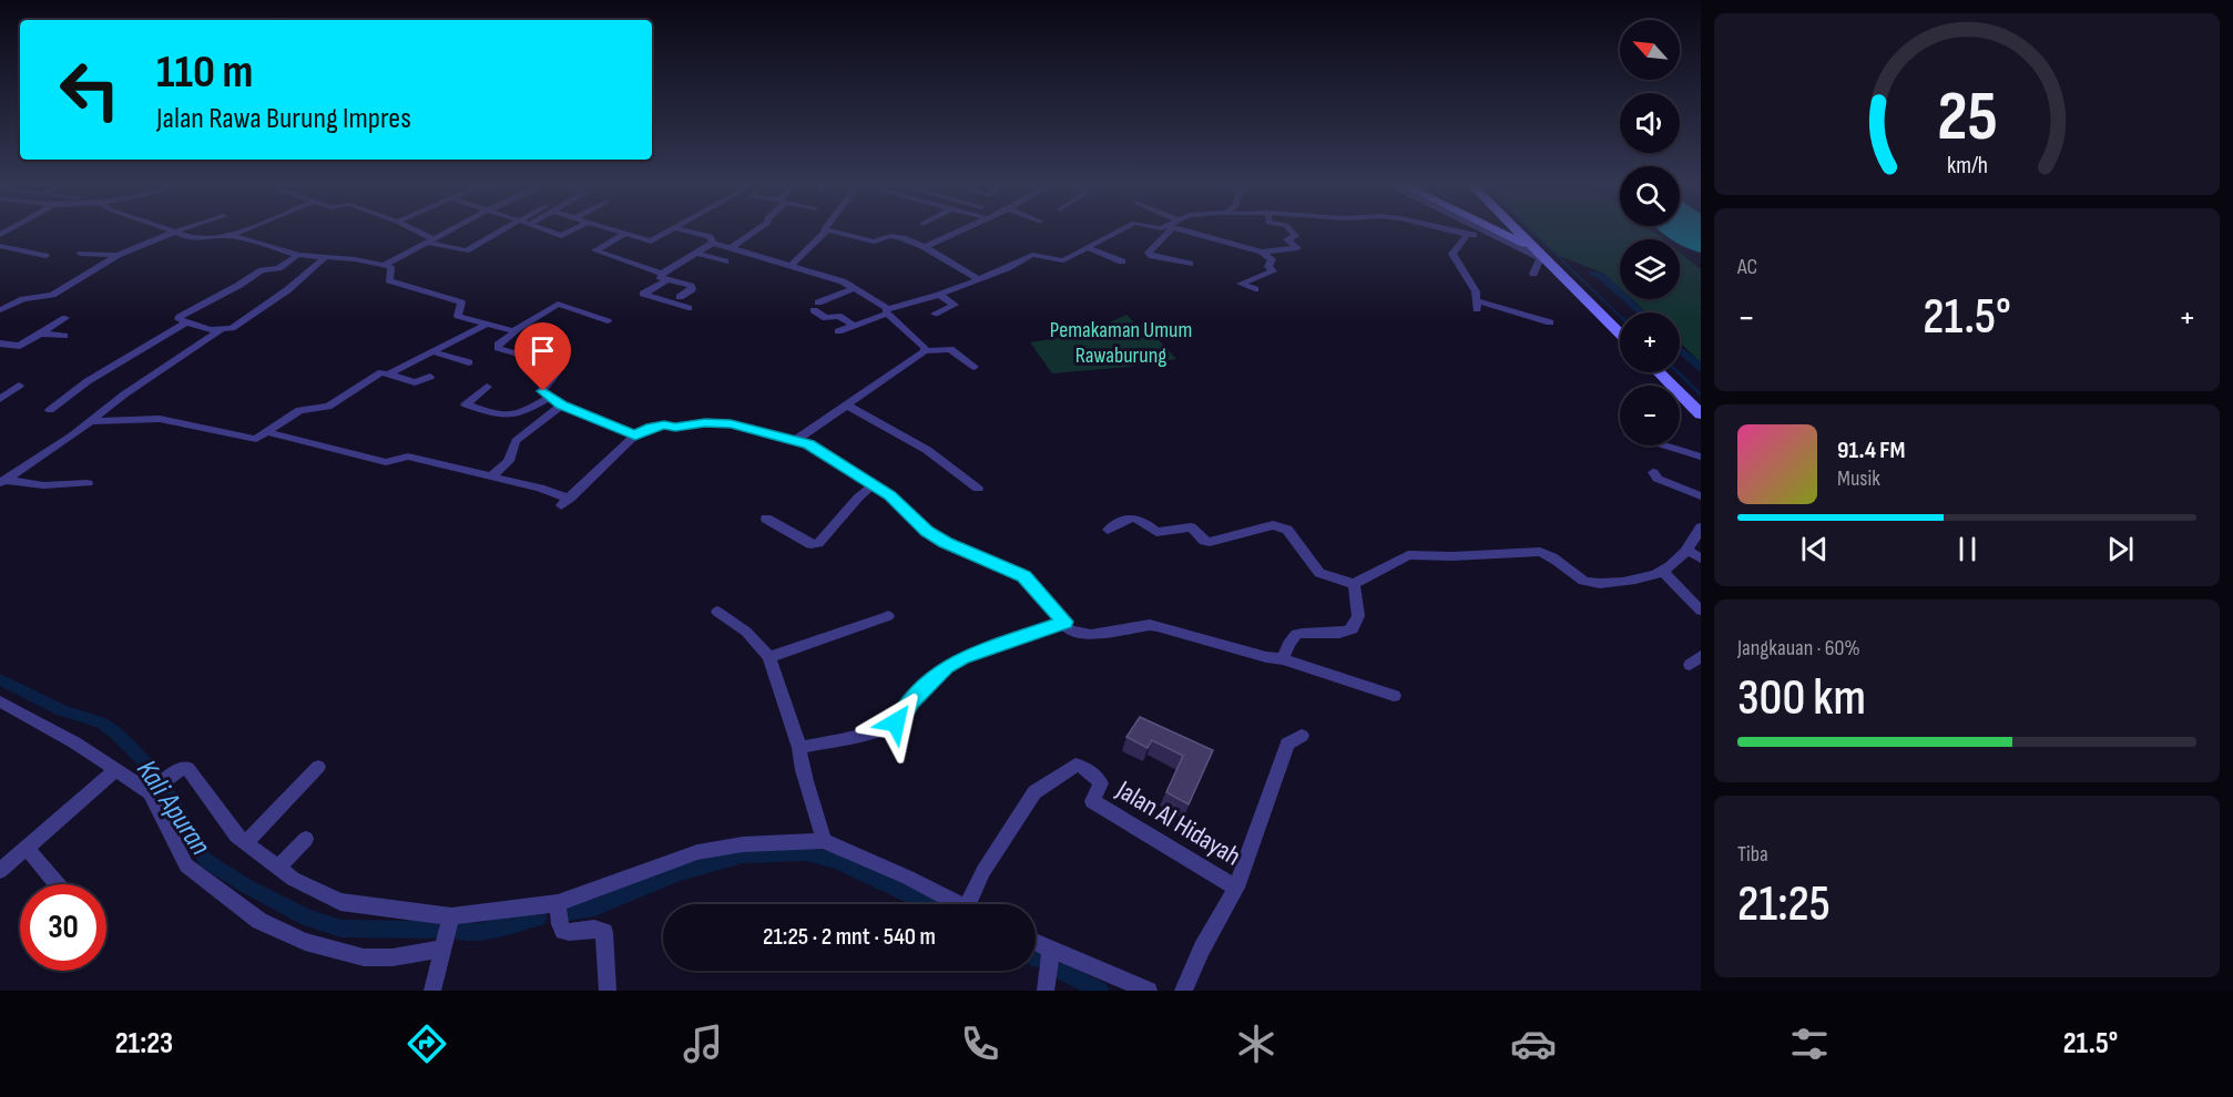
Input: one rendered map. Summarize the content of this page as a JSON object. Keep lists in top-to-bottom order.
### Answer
{
  "streets": {
    "street": ["Jalan Al Hidayah"]
  },
  "water": ["Kali Apuran"],
  "parks": ["Pemakaman Umum Rawaburung"],
  "north": "top left",
  "page": {
    "map_buttons": ["+", "−"],
    "turn": ["110 m", "Jalan Rawa Burung Impres"],
    "tile": [
      "AC",
      ["Jangkauan · 60%", "300 km"],
      ["Tiba", "21:25"]
    ],
    "heat": ["−", "21.5°", "+"],
    "song": ["91.4 FM", "Musik"],
    "limit": "30",
    "trip": "21:25 · 2 mnt · 540 m",
    "tabs": ["21:23", "21.5°"],
    "gauge": ["25", "km/h"]
  }
}
